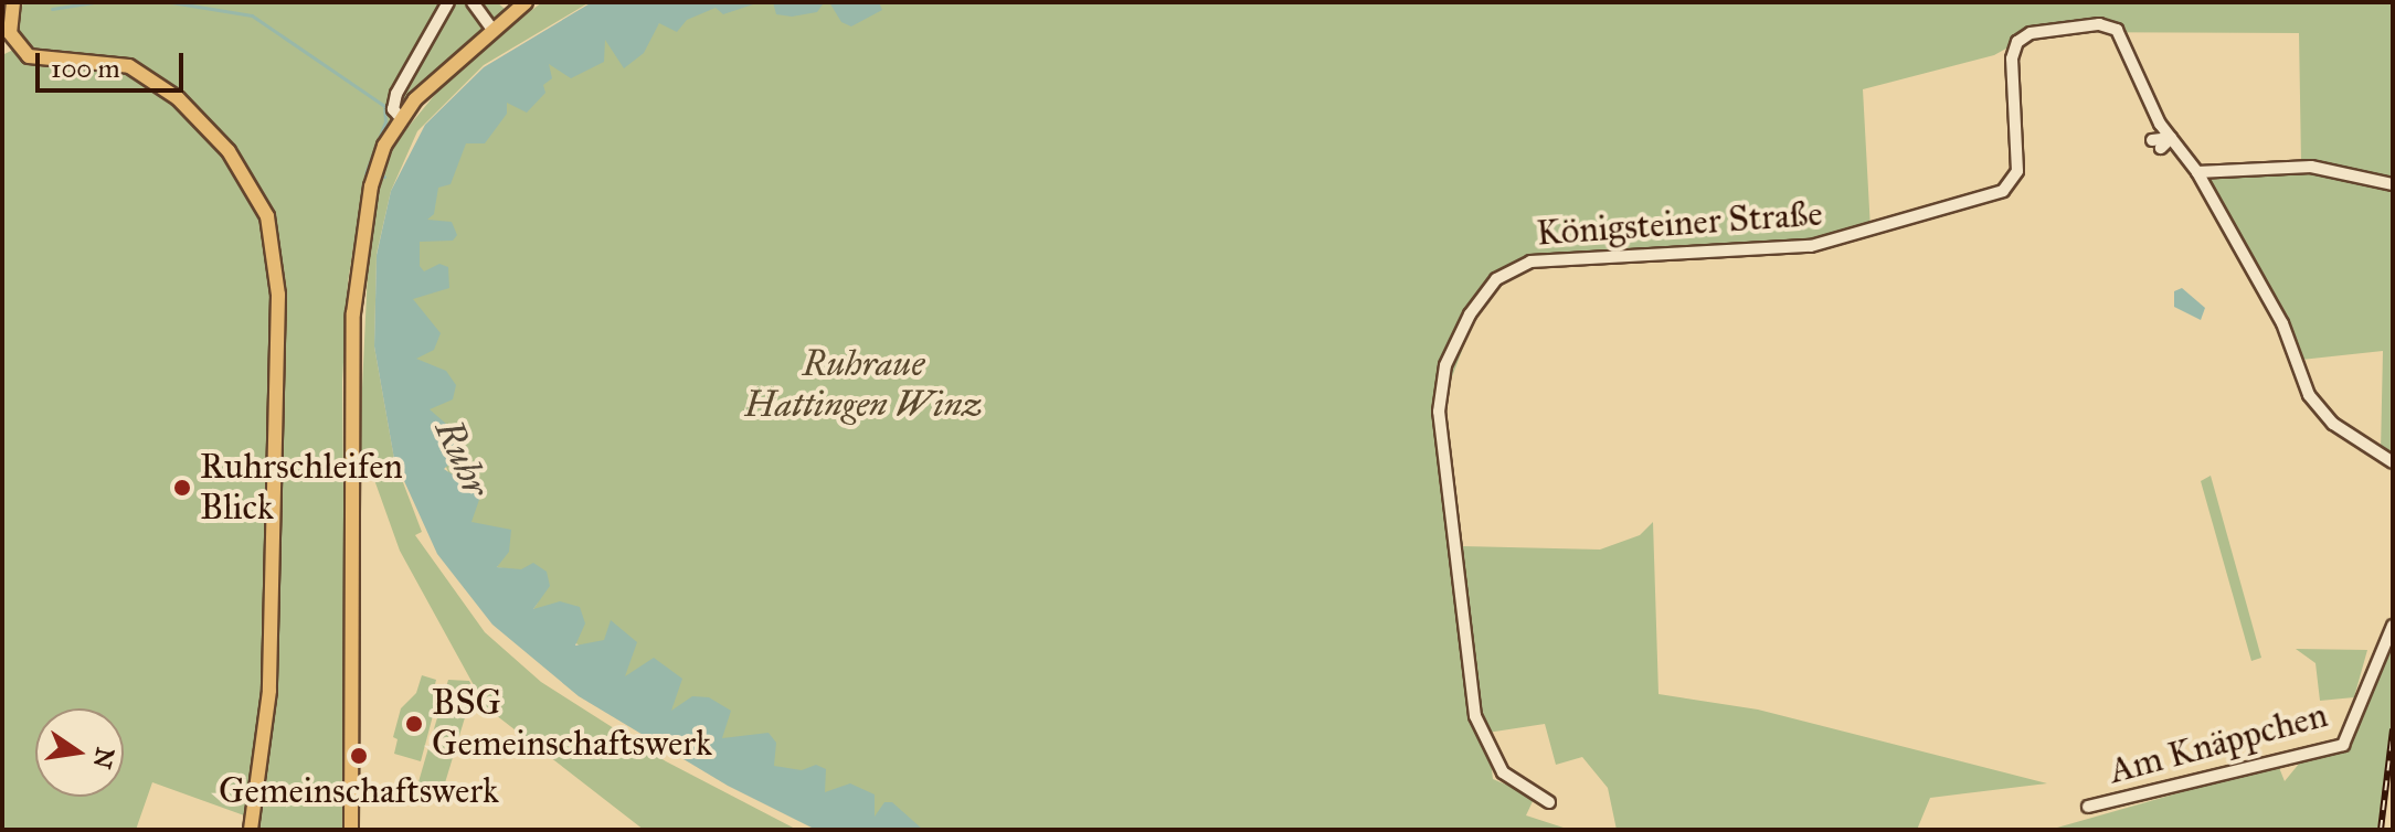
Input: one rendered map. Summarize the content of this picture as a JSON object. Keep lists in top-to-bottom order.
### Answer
{
  "streets": {
    "street": ["Königsteiner Straße", "Am Knäppchen"]
  },
  "water": ["Ruhr"],
  "parks": ["Ruhraue Hattingen Winz"],
  "places": ["Ruhrschleifen Blick", "BSG Gemeinschaftswerk", "Gemeinschaftswerk"],
  "scale_bar": "100 m",
  "north": "right"
}
